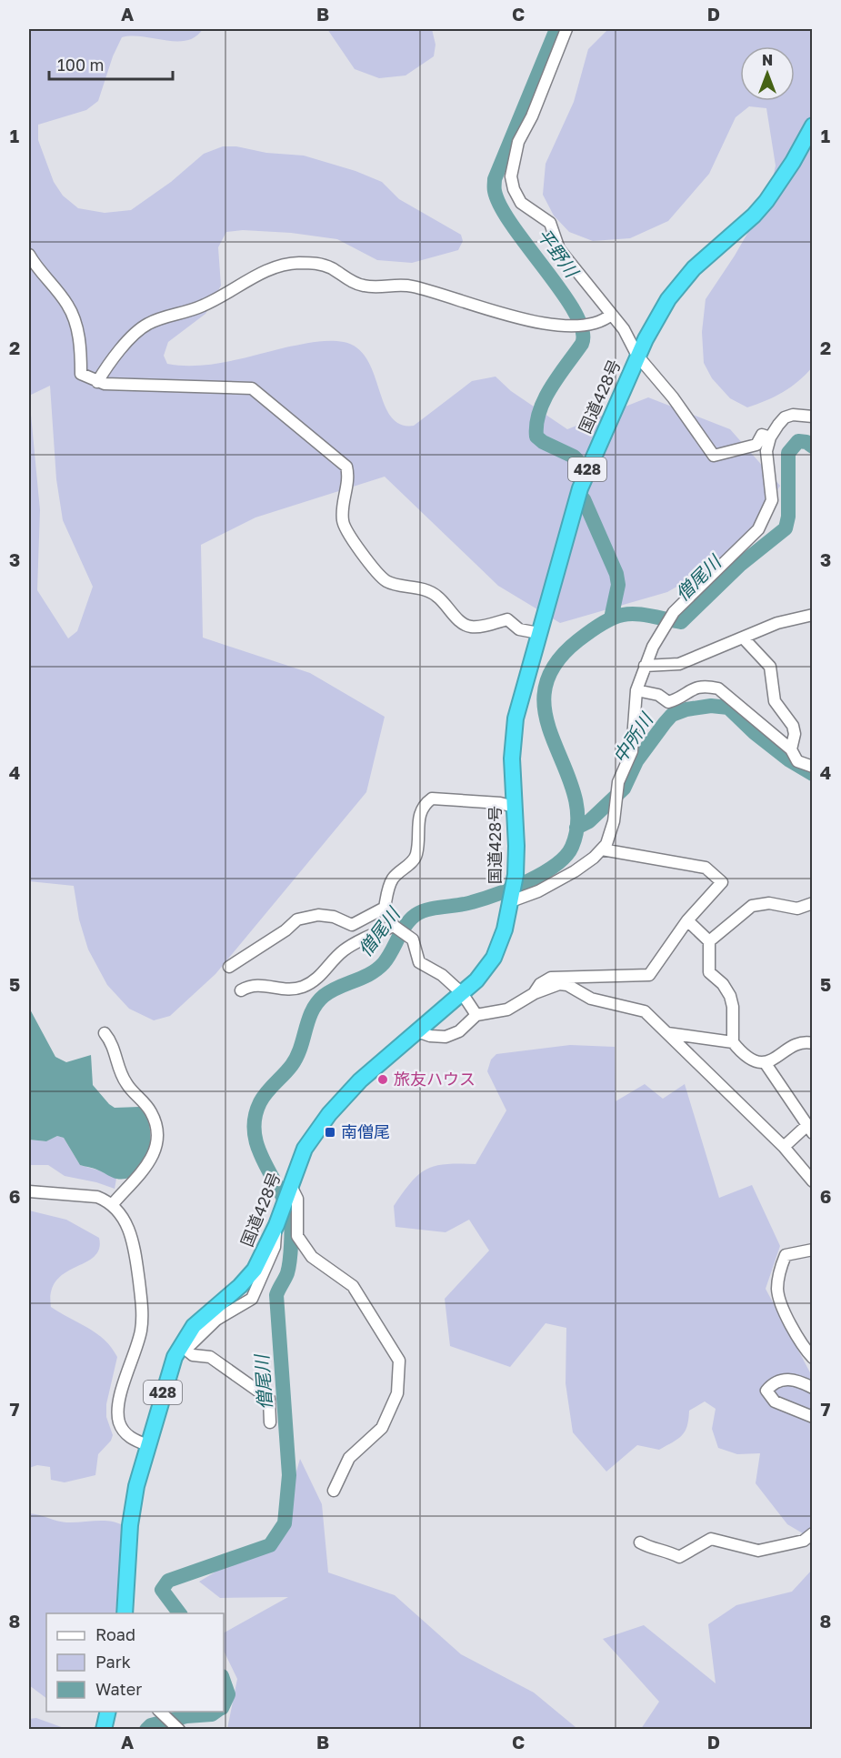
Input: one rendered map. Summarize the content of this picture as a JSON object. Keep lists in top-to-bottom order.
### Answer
{
  "streets": {
    "highway": ["国道428号", "428"]
  },
  "water": ["平野川", "僧尾川", "中所川"],
  "places": {
    "other": ["旅友ハウス"],
    "transit": ["南僧尾"]
  },
  "legend": ["Road", "Park", "Water"],
  "scale_bar": "100 m",
  "north": "top",
  "grid": {
    "columns": [
      "A",
      "B",
      "C",
      "D"
    ],
    "rows": [
      "1",
      "2",
      "3",
      "4",
      "5",
      "6",
      "7",
      "8"
    ]
  }
}
